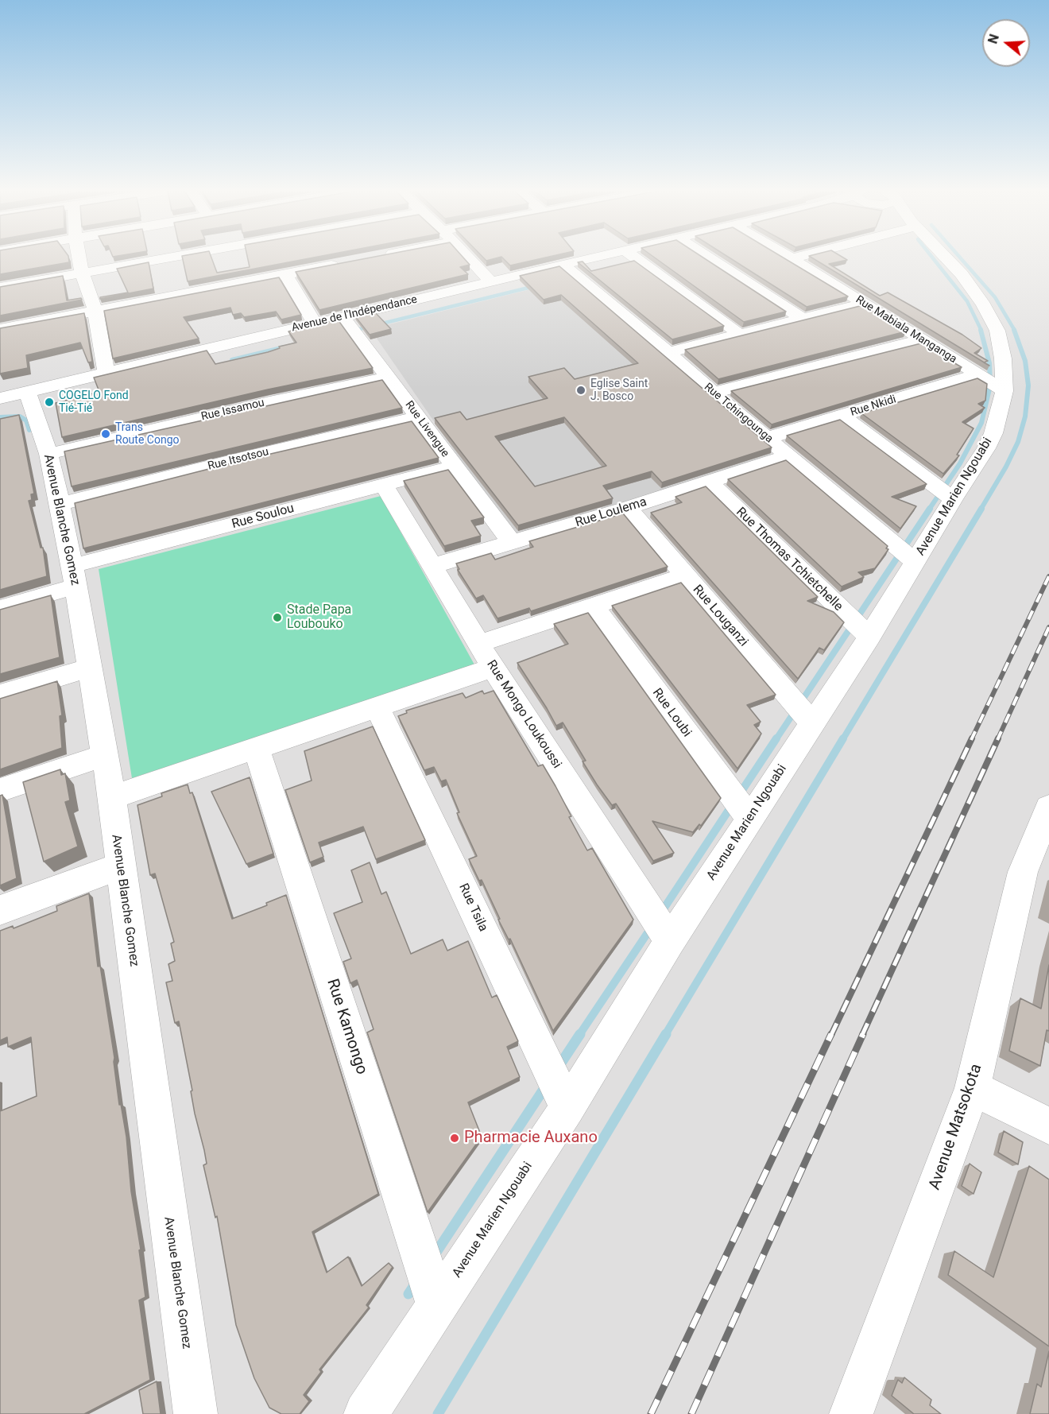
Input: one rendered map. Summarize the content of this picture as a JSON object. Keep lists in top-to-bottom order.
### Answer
{
  "streets": {
    "street": [
      "Avenue de l'Indépendance",
      "Rue Mabiala Manganga",
      "Rue Nkidi",
      "Rue Issamou",
      "Rue Tchingounga",
      "Rue Livengue",
      "Rue Itsotsou",
      "Avenue Marien Ngouabi",
      "Rue Loulema",
      "Rue Soulou",
      "Avenue Blanche Gomez",
      "Rue Thomas Tchietchelle",
      "Rue Louganzi",
      "Rue Loubi",
      "Rue Mongo Loukoussi",
      "Rue Tsila",
      "Rue Kamongo",
      "Avenue Matsokota"
    ]
  },
  "crossings": [
    ["Avenue de l'Indépendance", "Rue Tchingounga"],
    ["Avenue de l'Indépendance", "Rue Livengue"],
    ["Avenue de l'Indépendance", "Avenue Blanche Gomez"],
    ["Rue Mabiala Manganga", "Rue Nkidi"],
    ["Rue Mabiala Manganga", "Avenue Marien Ngouabi"],
    ["Rue Nkidi", "Rue Tchingounga"],
    ["Rue Issamou", "Rue Livengue"],
    ["Rue Issamou", "Avenue Blanche Gomez"],
    ["Rue Tchingounga", "Avenue Marien Ngouabi"],
    ["Rue Tchingounga", "Rue Loulema"],
    ["Rue Livengue", "Rue Itsotsou"],
    ["Rue Livengue", "Rue Loulema"],
    ["Rue Livengue", "Rue Soulou"],
    ["Rue Itsotsou", "Avenue Blanche Gomez"],
    ["Avenue Marien Ngouabi", "Rue Thomas Tchietchelle"],
    ["Avenue Marien Ngouabi", "Rue Louganzi"],
    ["Avenue Marien Ngouabi", "Rue Loubi"],
    ["Avenue Marien Ngouabi", "Rue Mongo Loukoussi"],
    ["Avenue Marien Ngouabi", "Rue Tsila"],
    ["Avenue Marien Ngouabi", "Rue Kamongo"],
    ["Rue Loulema", "Rue Thomas Tchietchelle"],
    ["Rue Loulema", "Rue Louganzi"],
    ["Rue Loulema", "Rue Mongo Loukoussi"],
    ["Rue Soulou", "Avenue Blanche Gomez"],
    ["Rue Soulou", "Rue Mongo Loukoussi"]
  ],
  "places": [
    "Eglise Saint J. Bosco",
    "COGELO Fond Tié-Tié",
    "Trans Route Congo",
    "Stade Papa Loubouko",
    "Pharmacie Auxano"
  ],
  "north": "left"
}
